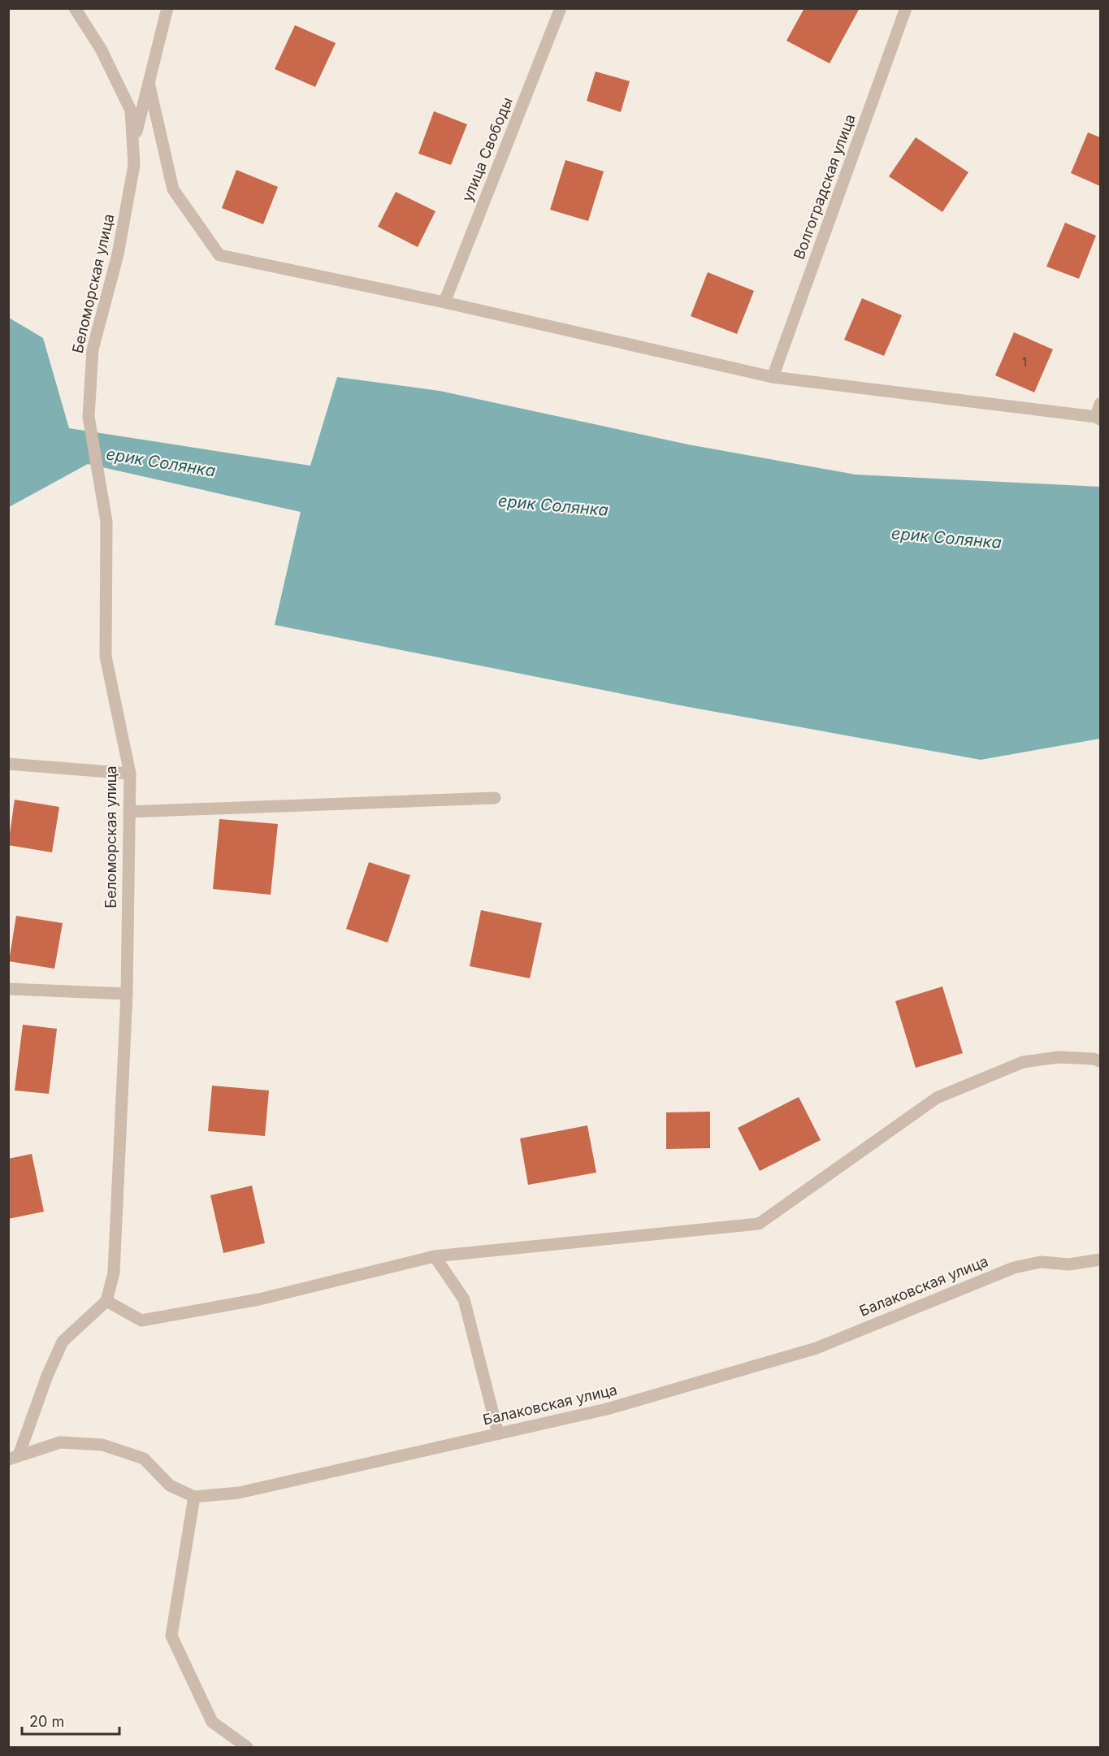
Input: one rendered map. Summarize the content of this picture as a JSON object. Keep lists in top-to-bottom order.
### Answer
{
  "streets": {
    "street": [
      "улица Свободы",
      "Волгоградская улица",
      "Беломорская улица",
      "Балаковская улица"
    ]
  },
  "water": ["ерик Солянка"],
  "house_numbers": ["1"],
  "scale_bar": "20 m"
}
